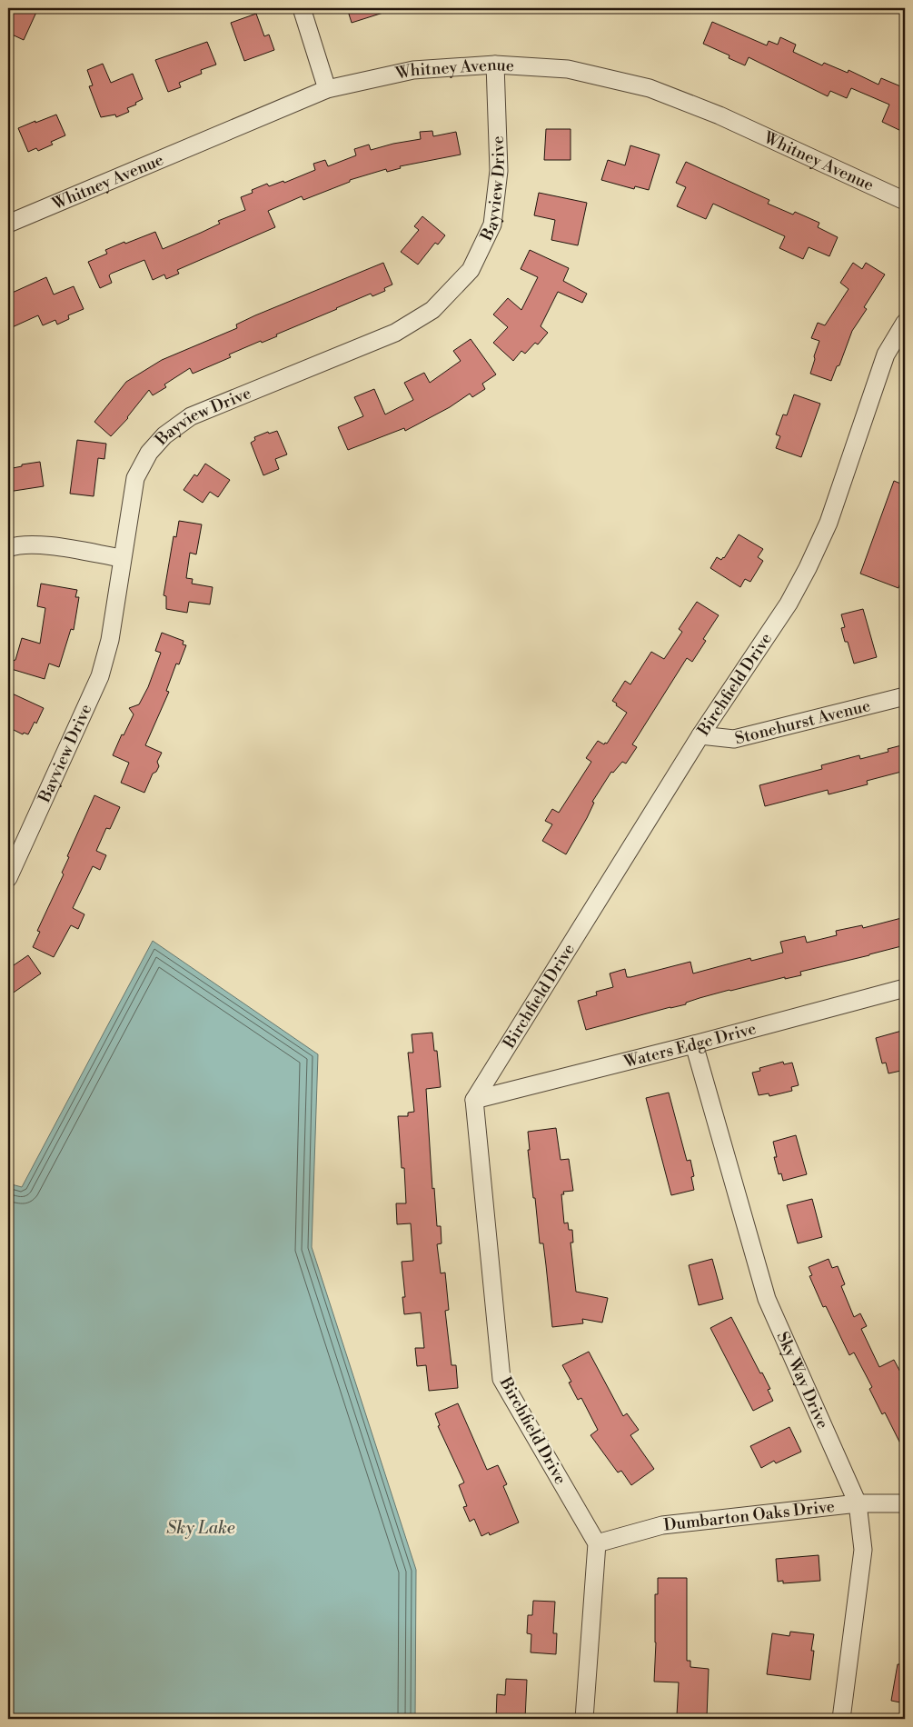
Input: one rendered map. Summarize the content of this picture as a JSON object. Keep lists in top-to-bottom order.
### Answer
{
  "streets": {
    "street": [
      "Whitney Avenue",
      "Bayview Drive",
      "Birchfield Drive",
      "Stonehurst Avenue",
      "Waters Edge Drive",
      "Sky Way Drive",
      "Dumbarton Oaks Drive"
    ]
  },
  "crossings": [
    ["Whitney Avenue", "Bayview Drive"],
    ["Birchfield Drive", "Stonehurst Avenue"],
    ["Birchfield Drive", "Waters Edge Drive"],
    ["Birchfield Drive", "Dumbarton Oaks Drive"],
    ["Waters Edge Drive", "Sky Way Drive"],
    ["Sky Way Drive", "Dumbarton Oaks Drive"]
  ],
  "water": ["Sky Lake"]
}
